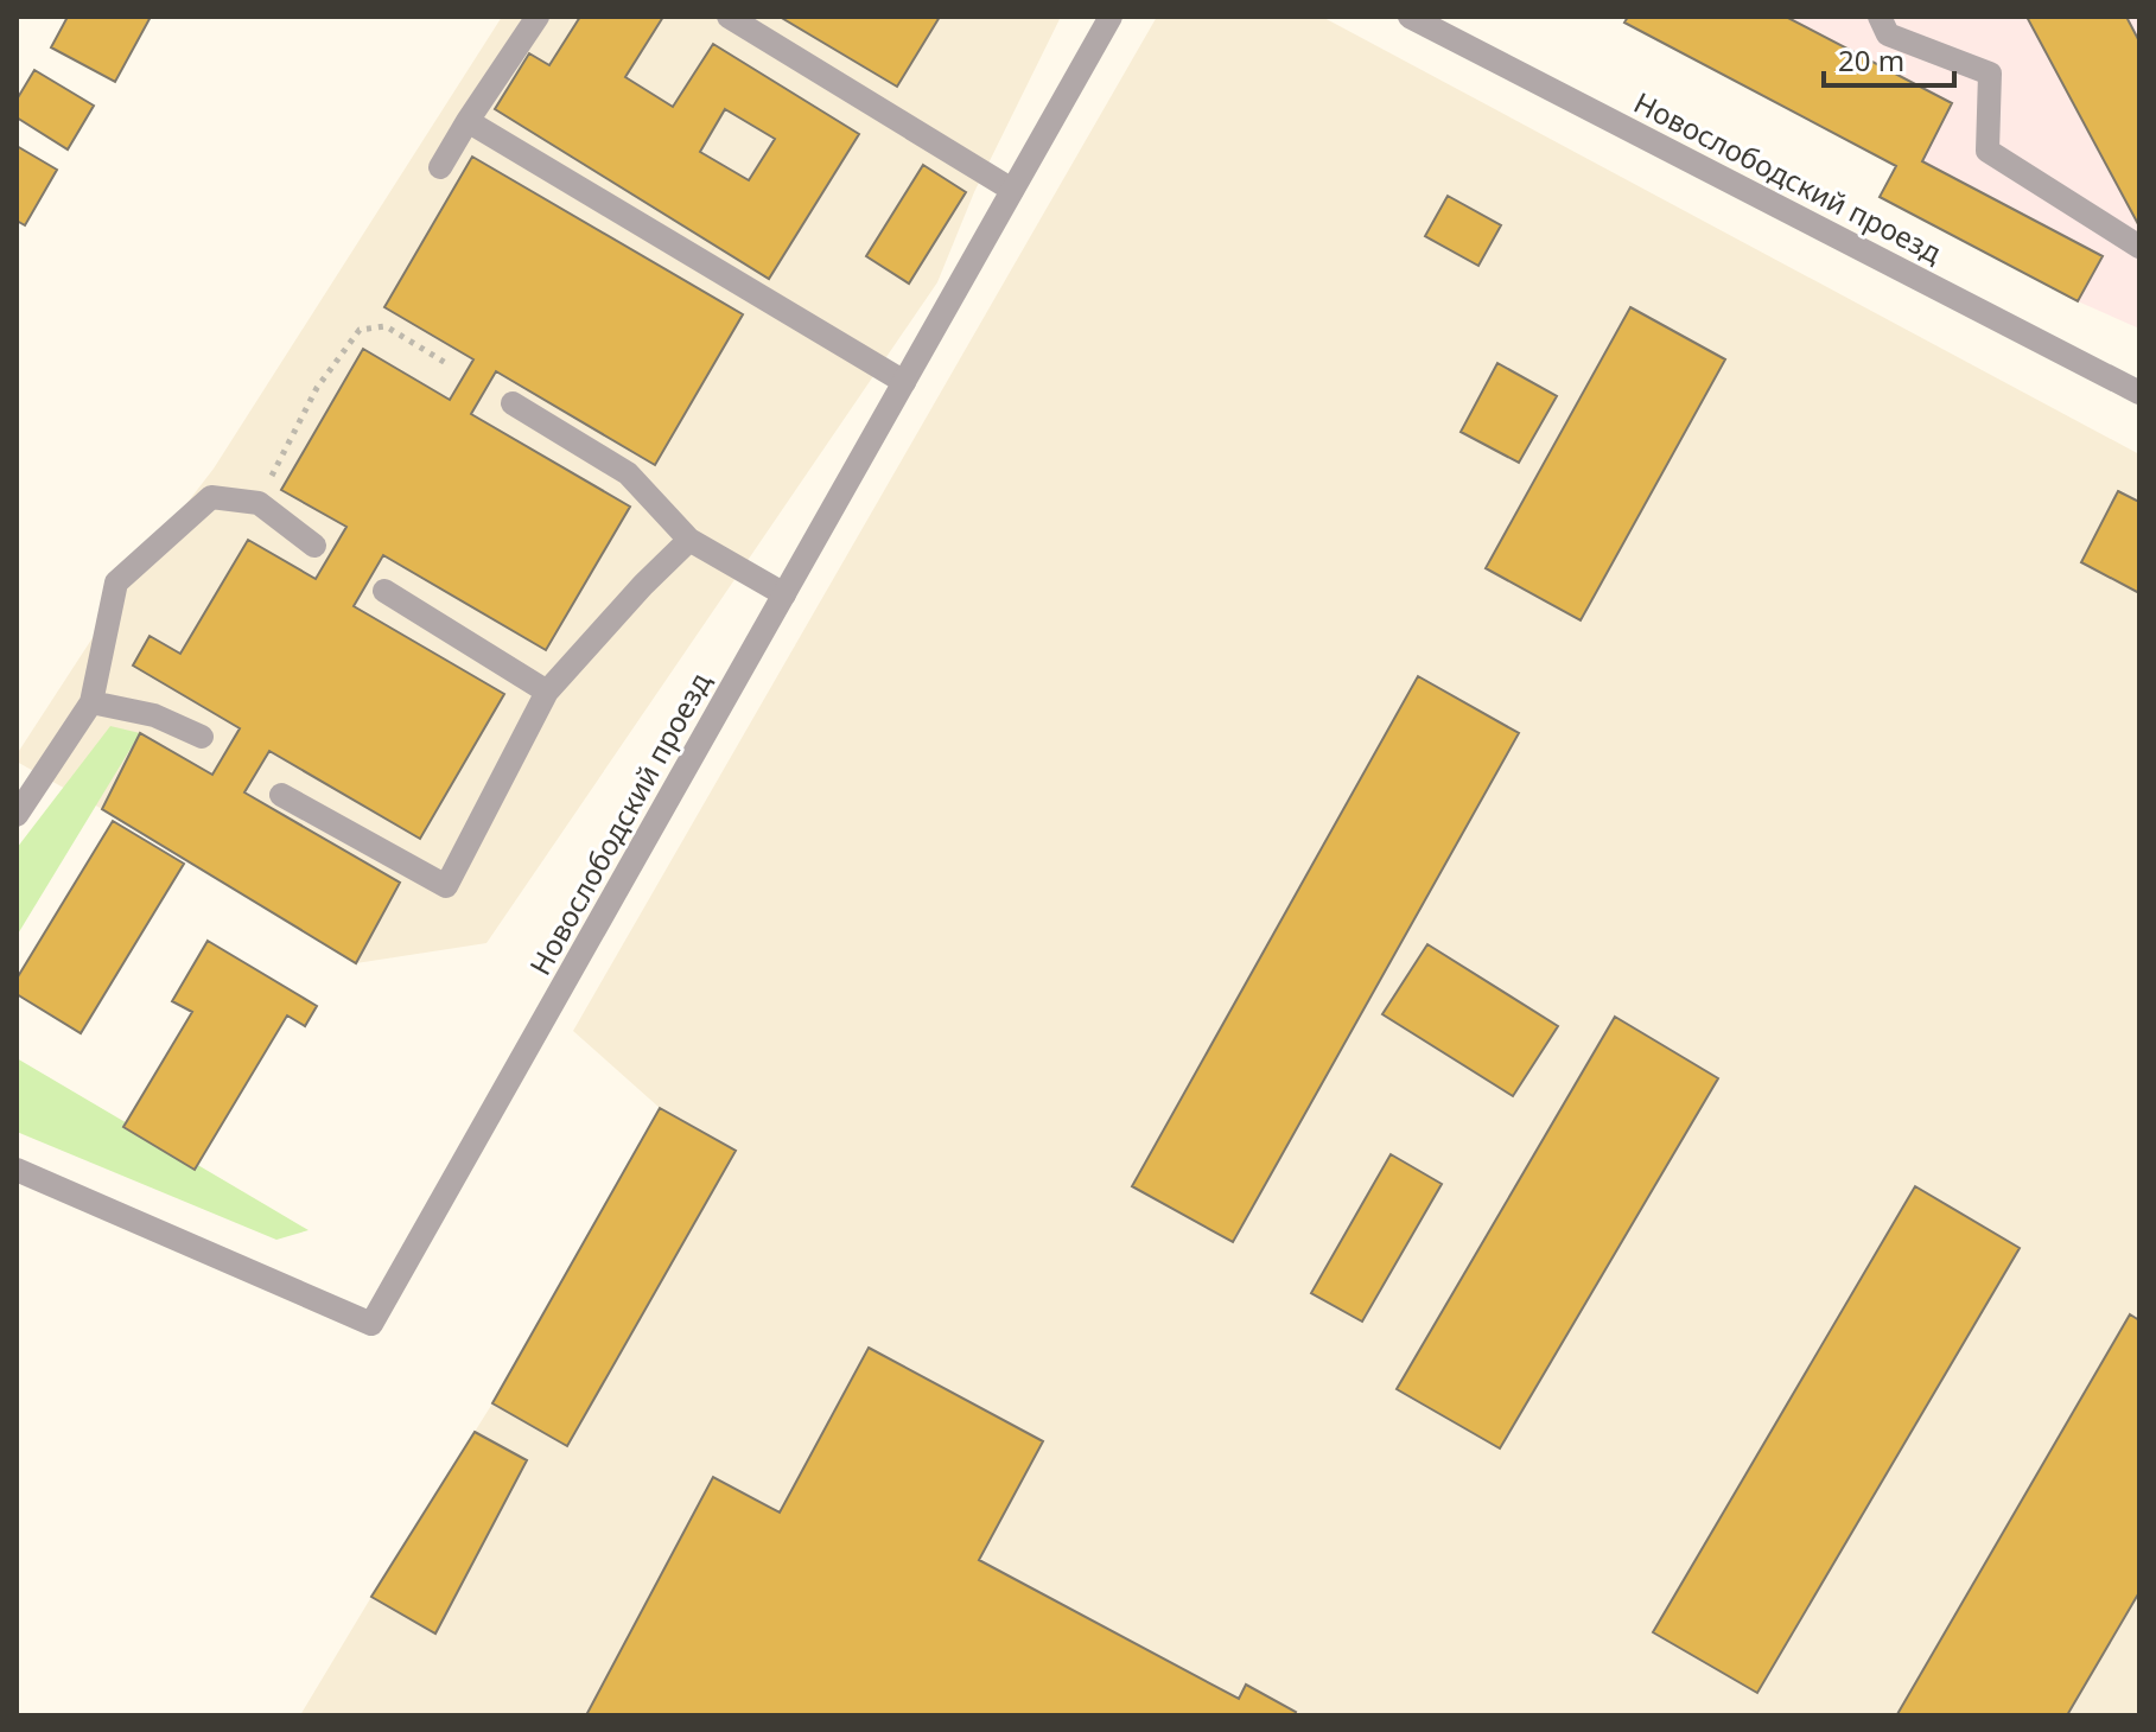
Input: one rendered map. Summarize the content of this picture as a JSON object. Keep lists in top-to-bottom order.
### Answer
{
  "streets": {
    "street": ["Новослободский проезд"]
  },
  "scale_bar": "20 m"
}
